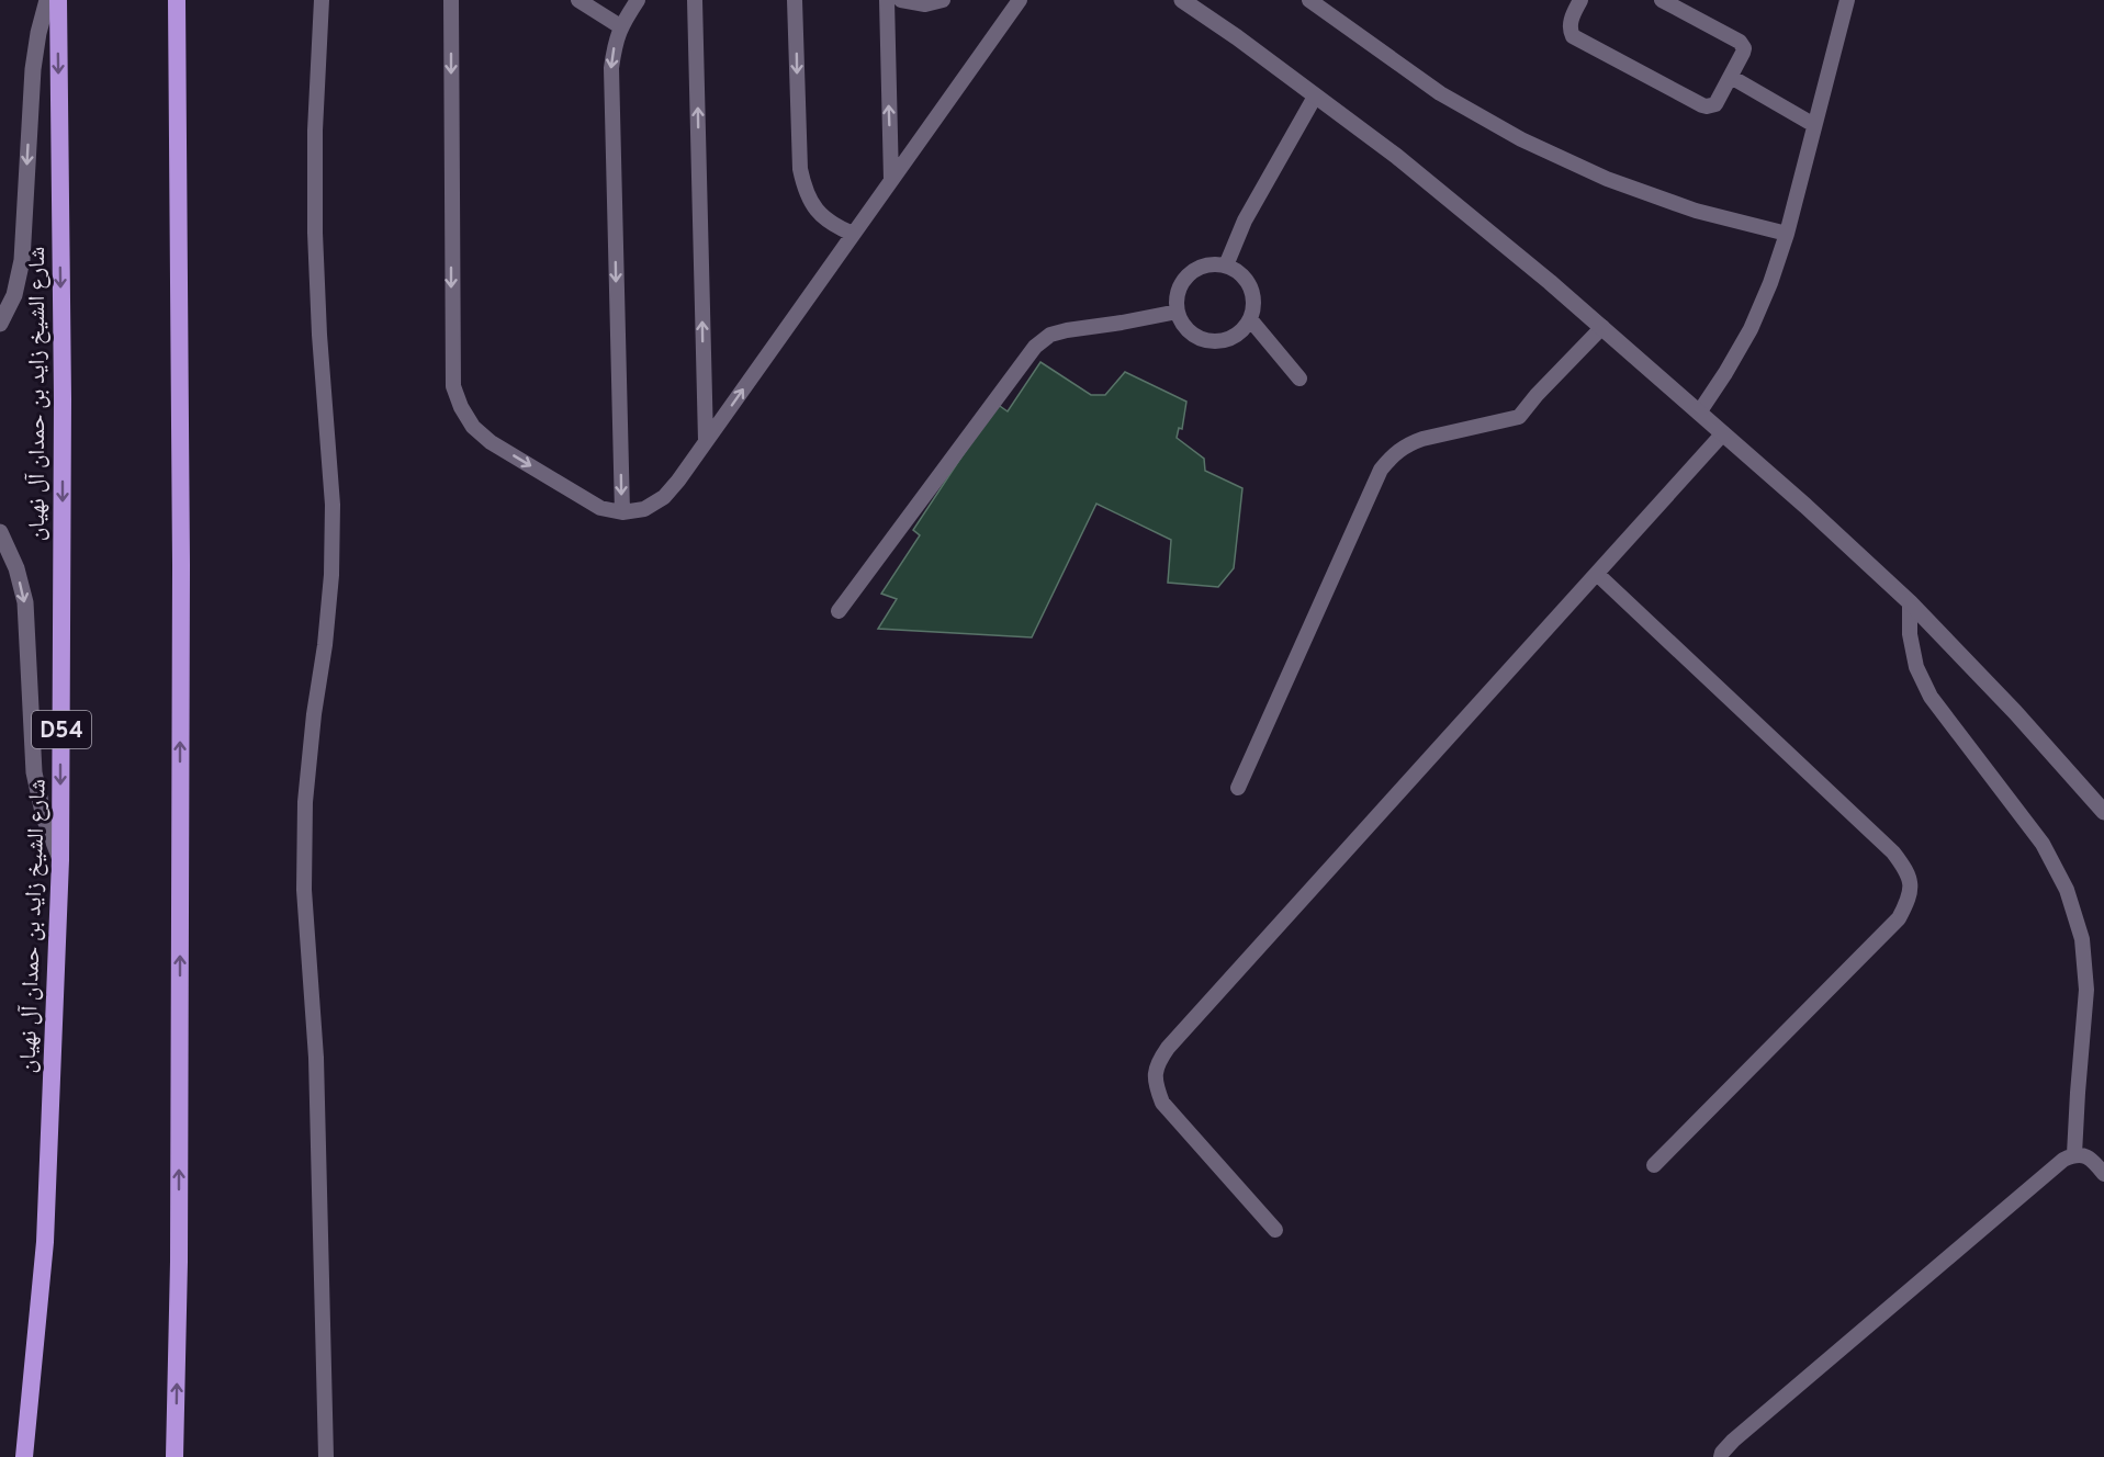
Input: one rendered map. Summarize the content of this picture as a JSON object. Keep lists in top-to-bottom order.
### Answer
{
  "streets": {
    "highway": ["شارع الشيخ زايد بن حمدان آل نهيان", "D54"]
  }
}
